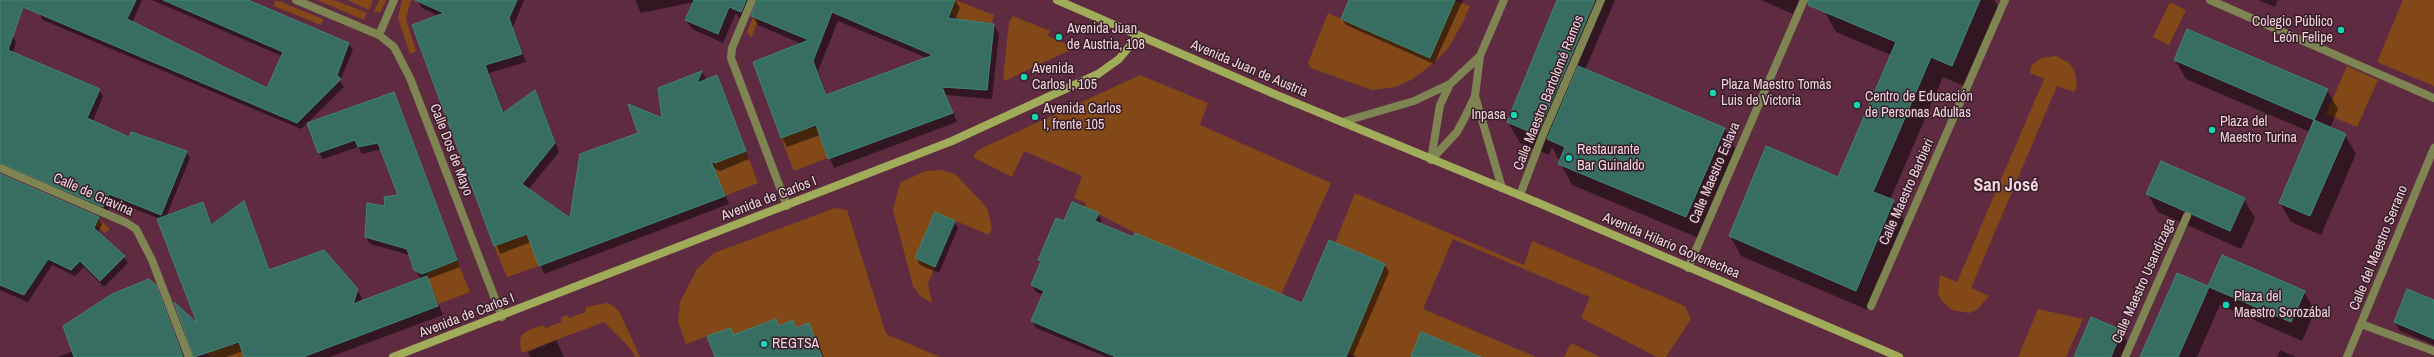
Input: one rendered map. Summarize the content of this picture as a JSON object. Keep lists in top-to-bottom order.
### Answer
{
  "streets": {
    "main road": ["Avenida Juan de Austria", "Avenida de Carlos I", "Avenida Hilario Goyenechea"],
    "street": [
      "Calle Maestro Bartolomé Ramos",
      "Calle Dos de Mayo",
      "Calle Maestro Eslava",
      "Calle Maestro Barbieri",
      "Calle de Gravina",
      "Calle del Maestro Serrano",
      "Calle Maestro Usandizaga"
    ]
  },
  "crossings": [
    ["Avenida Juan de Austria", "Avenida de Carlos I"],
    ["Avenida Juan de Austria", "Avenida Hilario Goyenechea"],
    ["Calle Maestro Bartolomé Ramos", "Avenida Hilario Goyenechea"],
    ["Calle Dos de Mayo", "Avenida de Carlos I"],
    ["Calle Maestro Eslava", "Avenida Hilario Goyenechea"]
  ],
  "districts": ["San José"],
  "places": [
    "Colegio Público León Felipe",
    "Avenida Juan de Austria, 108",
    "Avenida Carlos I, 105",
    "Plaza Maestro Tomás Luis de Victoria",
    "Centro de Educación de Personas Adultas",
    "Inpasa",
    "Avenida Carlos I, frente 105",
    "Plaza del Maestro Turina",
    "Restaurante Bar Guinaldo",
    "Plaza del Maestro Sorozábal",
    "REGTSA"
  ]
}
